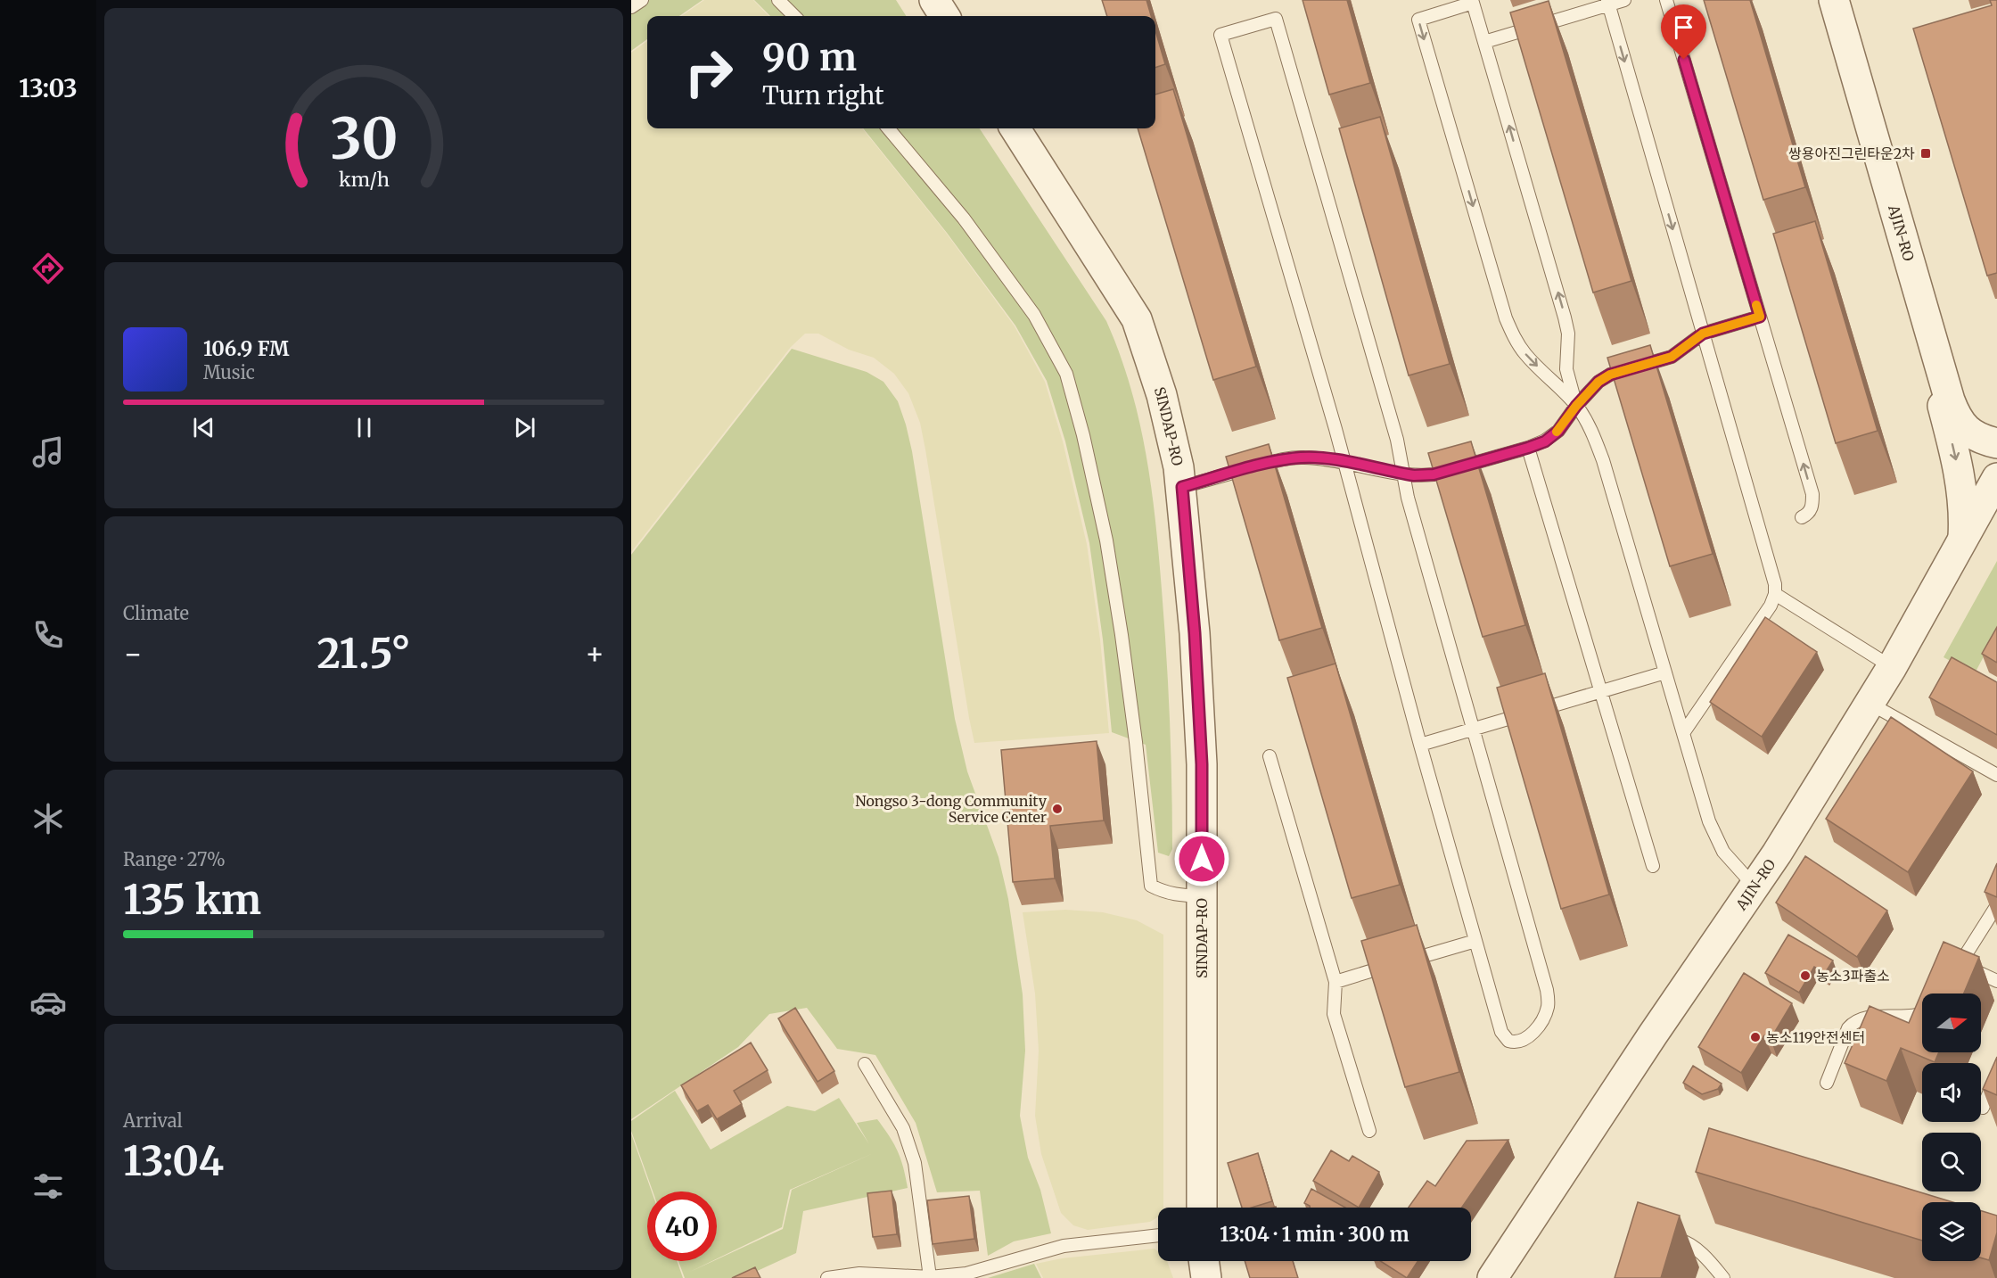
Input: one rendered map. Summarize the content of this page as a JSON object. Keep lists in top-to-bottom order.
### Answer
{
  "streets": {
    "street": ["AJIN-RO", "SINDAP-RO"]
  },
  "places": {
    "transit": ["쌍용아진그린타운2차"],
    "other": ["Nongso 3-dong Community Service Center", "농소3파출소", "농소119안전센터"]
  },
  "north": "right",
  "page": {
    "tabs": "13:03",
    "turn": ["90 m", "Turn right"],
    "song": ["106.9 FM", "Music"],
    "tile": [
      "Climate",
      ["Range · 27%", "135 km"],
      ["Arrival", "13:04"]
    ],
    "heat": ["−", "21.5°", "+"],
    "limit": "40",
    "trip": "13:04 · 1 min · 300 m",
    "gauge": ["30", "km/h"]
  }
}
